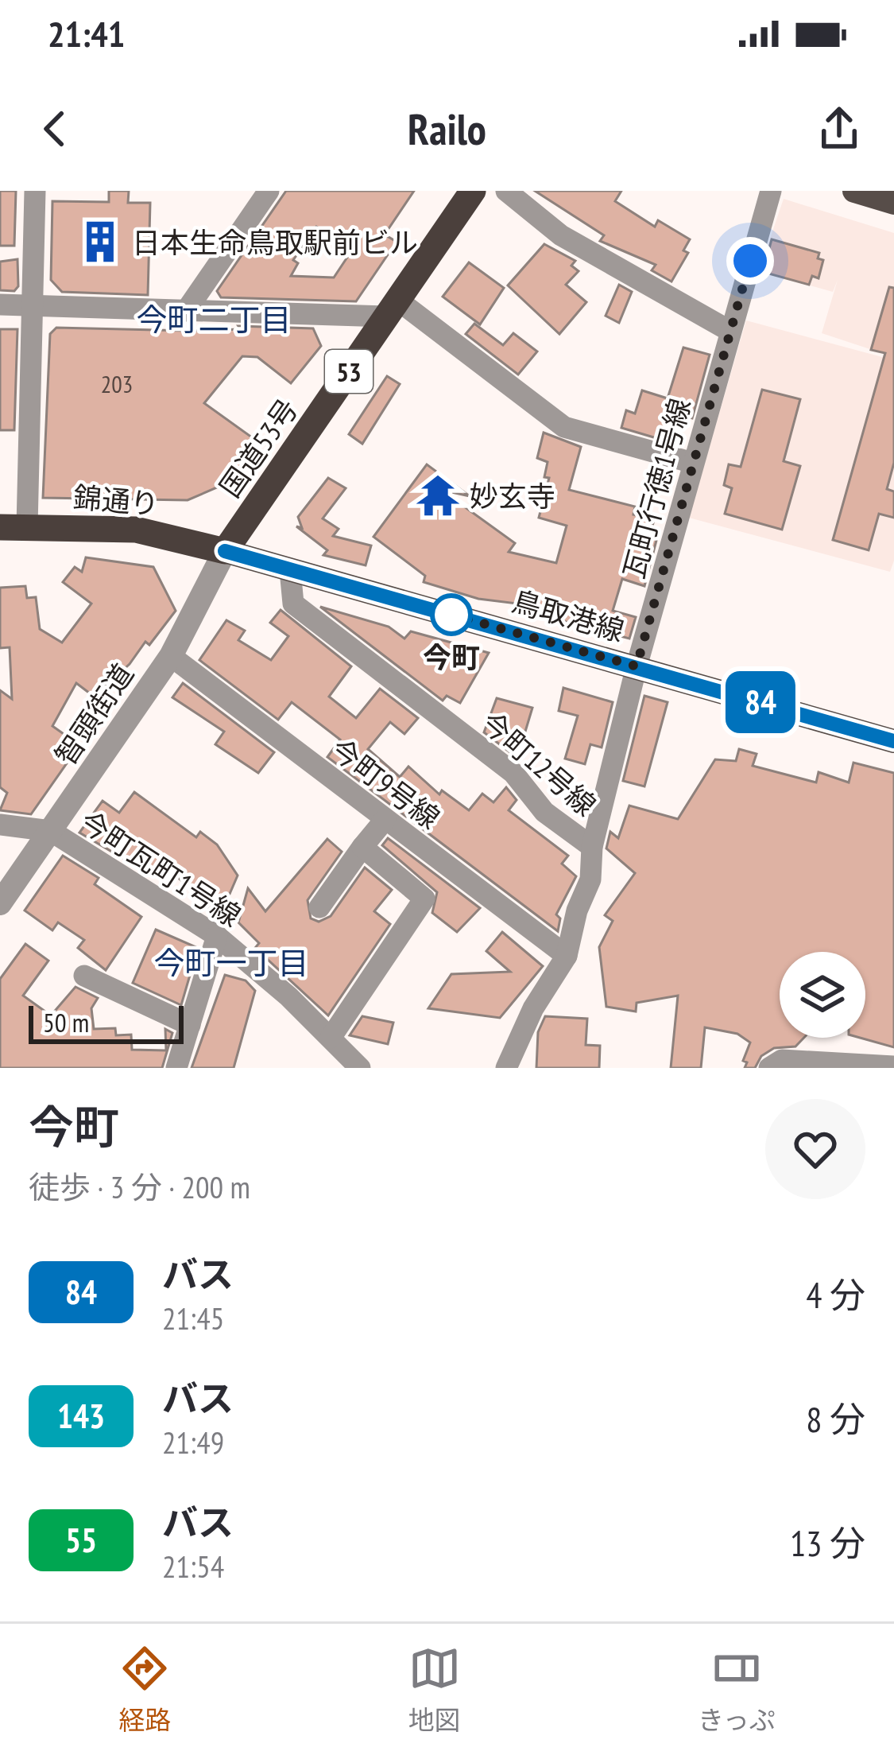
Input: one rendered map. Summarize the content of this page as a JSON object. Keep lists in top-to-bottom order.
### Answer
{
  "streets": {
    "highway": ["53", "国道53号", "錦通り"],
    "main road": ["鳥取港線"],
    "street": [
      "瓦町行徳1号線",
      "智頭街道",
      "今町12号線",
      "今町9号線",
      "今町瓦町1号線"
    ]
  },
  "crossings": [
    ["国道53号", "錦通り"],
    ["国道53号", "鳥取港線"],
    ["国道53号", "智頭街道"],
    ["瓦町行徳1号線", "鳥取港線"],
    ["瓦町行徳1号線", "今町12号線"],
    ["瓦町行徳1号線", "今町9号線"],
    ["錦通り", "鳥取港線"],
    ["錦通り", "智頭街道"],
    ["鳥取港線", "智頭街道"],
    ["鳥取港線", "今町12号線"],
    ["智頭街道", "今町9号線"],
    ["智頭街道", "今町瓦町1号線"]
  ],
  "districts": ["今町二丁目", "今町一丁目"],
  "places": {
    "building": ["日本生命鳥取駅前ビル"],
    "temple": ["妙玄寺"],
    "other": ["今町"]
  },
  "lines": ["bus line 84"],
  "house_numbers": ["203"],
  "scale_bar": "50 m",
  "page": {
    "status": "21:41",
    "header": "Railo",
    "on_map": "84",
    "scale": "50 m",
    "heading": ["今町", "徒歩 · 3 分 · 200 m"],
    "list": [
      {
        "mark": "84",
        "name": "バス",
        "note": "21:45",
        "value": "4 分"
      },
      {
        "mark": "143",
        "name": "バス",
        "note": "21:49",
        "value": "8 分"
      },
      {
        "mark": "55",
        "name": "バス",
        "note": "21:54",
        "value": "13 分"
      }
    ],
    "tabs": ["経路", "地図", "きっぷ"]
  }
}
